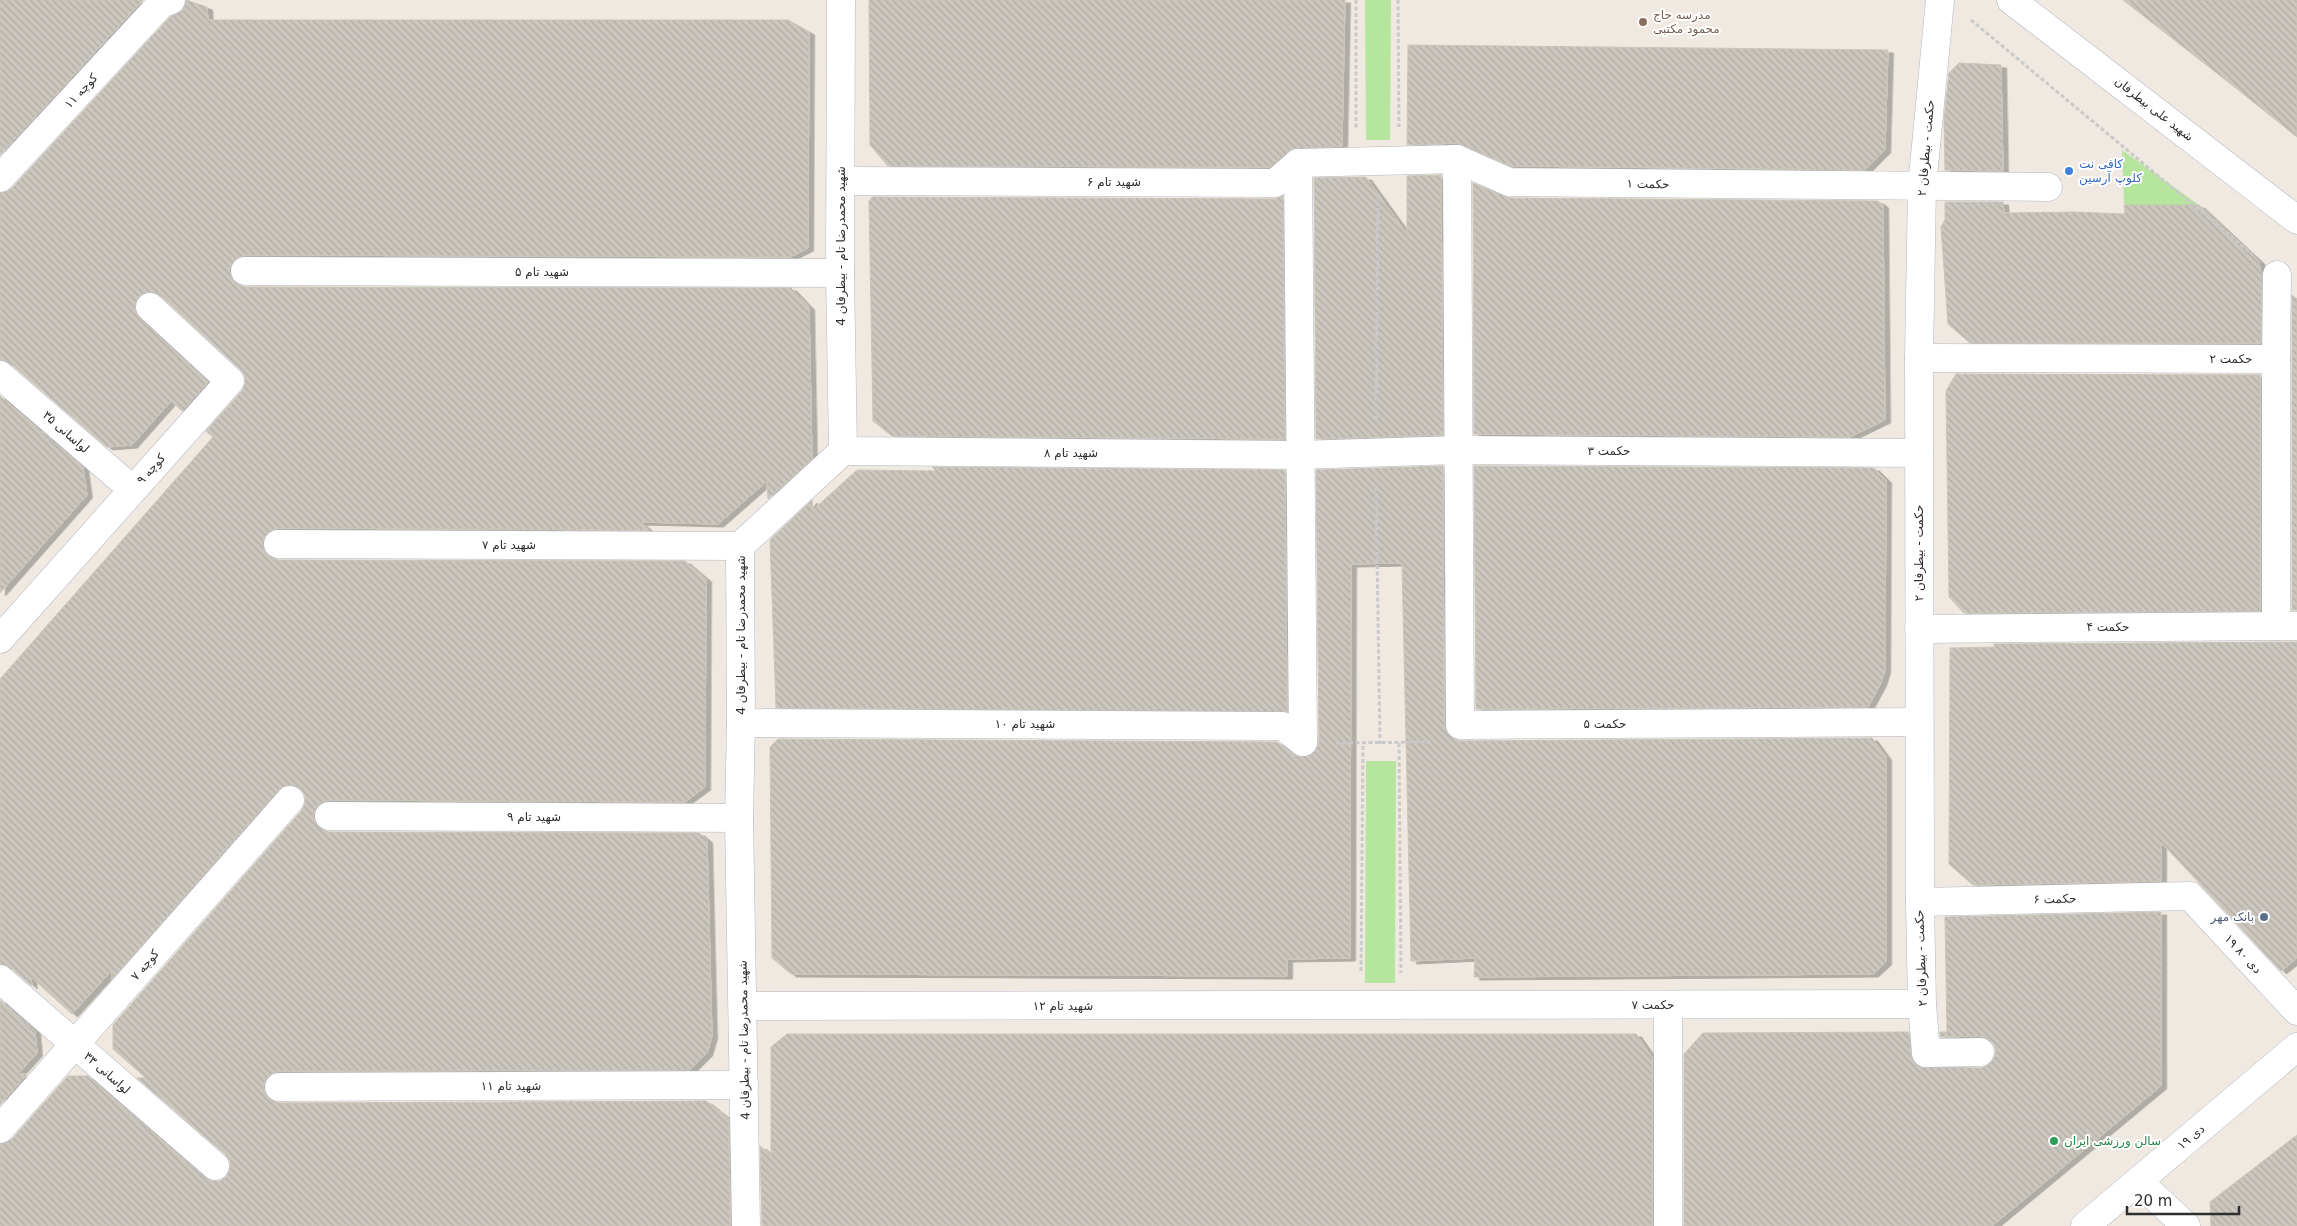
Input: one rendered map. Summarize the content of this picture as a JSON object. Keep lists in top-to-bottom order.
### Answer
{
  "streets": {
    "street": [
      "کوچه ۱۱",
      "شهید علی بیطرفان",
      "حکمت - بیطرفان ۲",
      "شهید تام ۶",
      "حکمت ۱",
      "شهید محمدرضا تام - بیطرفان 4",
      "شهید تام ۵",
      "حکمت ۲",
      "لواسانی ۳۵",
      "حکمت ۳",
      "شهید تام ۸",
      "کوچه ۹",
      "شهید تام ۷",
      "حکمت ۴",
      "شهید تام ۱۰",
      "حکمت ۵",
      "شهید تام ۹",
      "حکمت ۶",
      "۱۹ دی ۸۰",
      "کوچه ۷",
      "حکمت ۷",
      "شهید تام ۱۲",
      "لواسانی ۳۳",
      "شهید تام ۱۱",
      "۱۹ دی"
    ]
  },
  "crossings": [
    ["حکمت - بیطرفان ۲", "حکمت ۱"],
    ["حکمت - بیطرفان ۲", "حکمت ۲"],
    ["حکمت - بیطرفان ۲", "حکمت ۳"],
    ["حکمت - بیطرفان ۲", "حکمت ۴"],
    ["حکمت - بیطرفان ۲", "حکمت ۵"],
    ["حکمت - بیطرفان ۲", "حکمت ۶"],
    ["حکمت - بیطرفان ۲", "حکمت ۷"],
    ["شهید تام ۶", "شهید محمدرضا تام - بیطرفان 4"],
    ["شهید محمدرضا تام - بیطرفان 4", "شهید تام ۵"],
    ["شهید محمدرضا تام - بیطرفان 4", "شهید تام ۸"],
    ["شهید محمدرضا تام - بیطرفان 4", "شهید تام ۷"],
    ["شهید محمدرضا تام - بیطرفان 4", "شهید تام ۱۰"],
    ["شهید محمدرضا تام - بیطرفان 4", "شهید تام ۹"],
    ["شهید محمدرضا تام - بیطرفان 4", "شهید تام ۱۲"],
    ["شهید محمدرضا تام - بیطرفان 4", "شهید تام ۱۱"],
    ["لواسانی ۳۵", "کوچه ۹"],
    ["حکمت ۳", "شهید تام ۸"],
    ["حکمت ۶", "۱۹ دی ۸۰"],
    ["کوچه ۷", "لواسانی ۳۳"],
    ["حکمت ۷", "شهید تام ۱۲"]
  ],
  "places": [
    "مدرسه حاج محمود مکتبی",
    "کافی نت کلوپ آرسین",
    "بانک مهر",
    "سالن ورزشی ایران"
  ],
  "scale_bar": "20 m"
}
